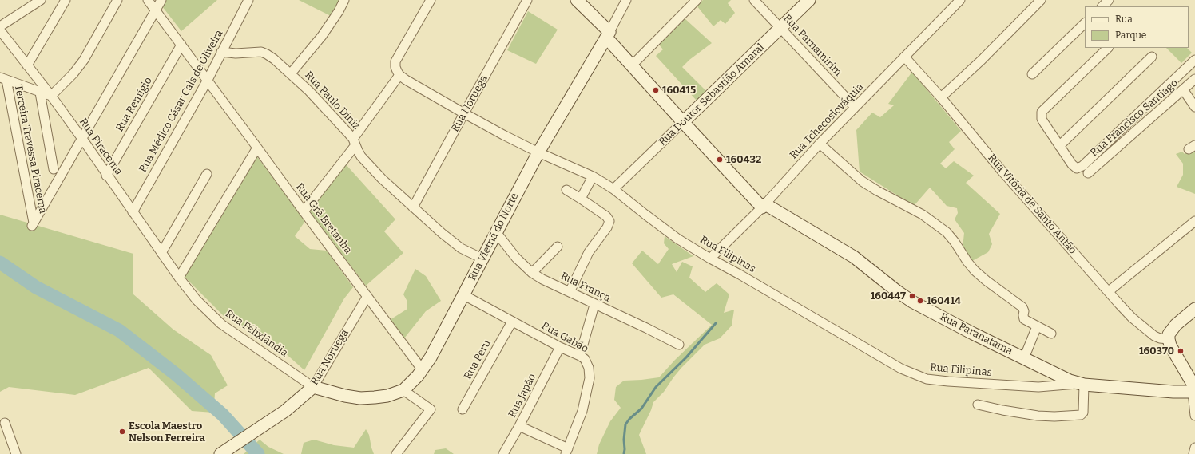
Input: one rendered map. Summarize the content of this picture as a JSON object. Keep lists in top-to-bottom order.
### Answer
{
  "streets": {
    "street": [
      "Rua Parnamirim",
      "Rua Doutor Sebastião Amaral",
      "Rua Paulo Diniz",
      "Rua Médico César Cals de Oliveira",
      "Rua Noruega",
      "Rua Remígio",
      "Rua Francisco Santiago",
      "Rua Tchecoslováquia",
      "Rua Piracema",
      "Terceira Travessa Piracema",
      "Rua Vitória de Santo Antão",
      "Rua Grã Bretanha",
      "Rua Vietnã do Norte",
      "Rua Filipinas",
      "Rua França",
      "Rua Félixlândia",
      "Rua Paranatama",
      "Rua Gabão",
      "Rua Peru",
      "Rua Japão"
    ]
  },
  "crossings": [
    ["Rua Parnamirim", "Rua Doutor Sebastião Amaral"],
    ["Rua Parnamirim", "Rua Tchecoslováquia"],
    ["Rua Doutor Sebastião Amaral", "Rua Filipinas"],
    ["Rua Doutor Sebastião Amaral", "Rua Paranatama"],
    ["Rua Paulo Diniz", "Rua Médico César Cals de Oliveira"],
    ["Rua Paulo Diniz", "Rua Noruega"],
    ["Rua Paulo Diniz", "Rua Vietnã do Norte"],
    ["Rua Médico César Cals de Oliveira", "Rua Piracema"],
    ["Rua Médico César Cals de Oliveira", "Rua Grã Bretanha"],
    ["Rua Noruega", "Rua Grã Bretanha"],
    ["Rua Noruega", "Rua Vietnã do Norte"],
    ["Rua Noruega", "Rua Filipinas"],
    ["Rua Noruega", "Rua Félixlândia"],
    ["Rua Remígio", "Rua Piracema"],
    ["Rua Remígio", "Rua Grã Bretanha"],
    ["Rua Tchecoslováquia", "Rua Vitória de Santo Antão"],
    ["Rua Tchecoslováquia", "Rua Filipinas"],
    ["Rua Tchecoslováquia", "Rua Paranatama"],
    ["Rua Piracema", "Terceira Travessa Piracema"],
    ["Rua Piracema", "Rua Félixlândia"],
    ["Rua Grã Bretanha", "Rua Vietnã do Norte"],
    ["Rua Vietnã do Norte", "Rua Filipinas"],
    ["Rua Vietnã do Norte", "Rua França"],
    ["Rua Vietnã do Norte", "Rua Félixlândia"],
    ["Rua Vietnã do Norte", "Rua Paranatama"],
    ["Rua Vietnã do Norte", "Rua Gabão"],
    ["Rua Filipinas", "Rua Paranatama"],
    ["Rua Gabão", "Rua Peru"],
    ["Rua Gabão", "Rua Japão"]
  ],
  "places": [
    "160415",
    "160432",
    "160447",
    "160414",
    "160370",
    "Escola Maestro Nelson Ferreira"
  ],
  "legend": ["Rua", "Parque"]
}
